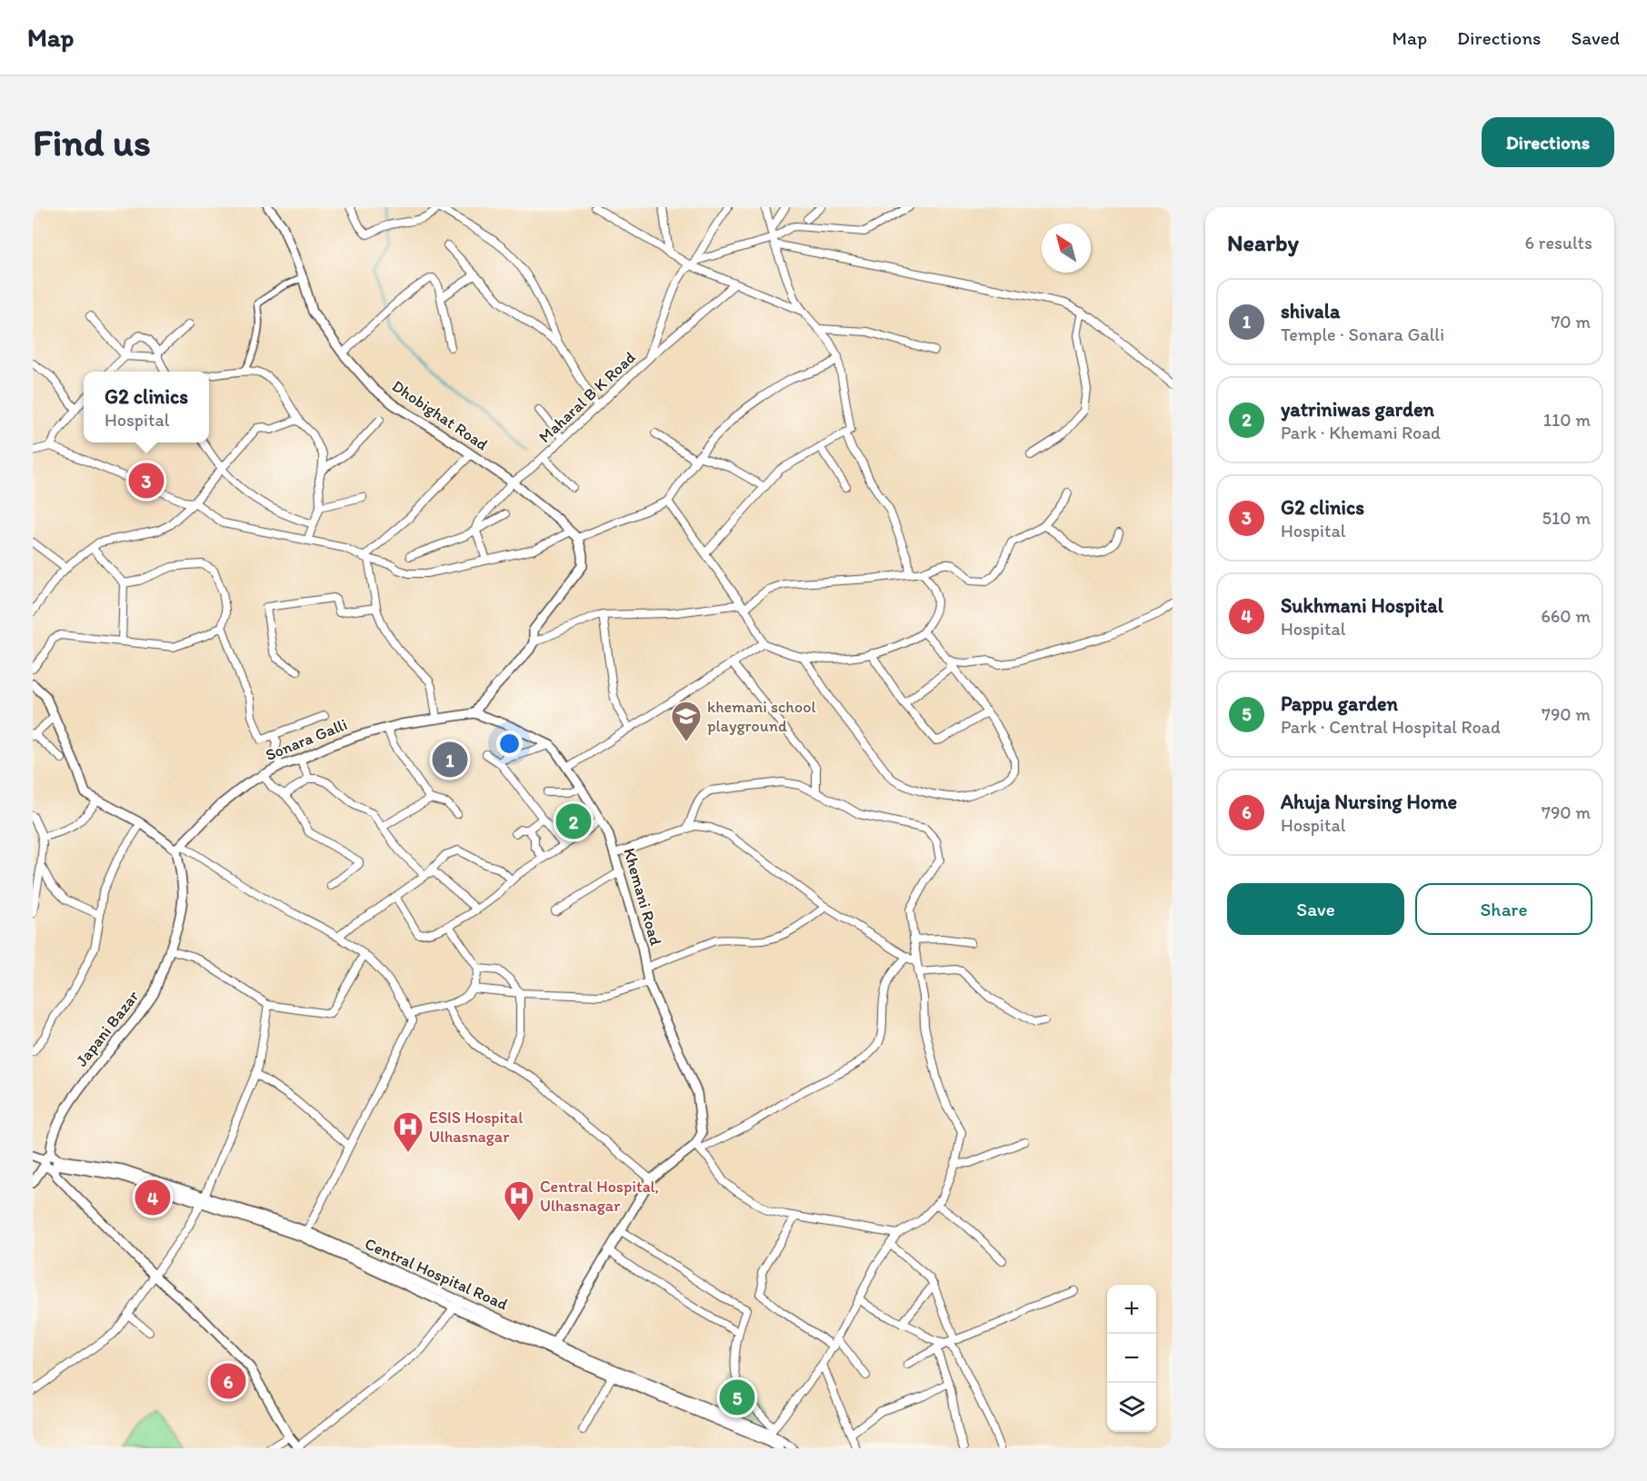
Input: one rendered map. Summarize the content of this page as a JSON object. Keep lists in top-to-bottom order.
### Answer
{
  "streets": {
    "street": [
      "Maharal B K Road",
      "Dhobighat Road",
      "Sonara Galli",
      "Khemani Road",
      "Japani Bazar",
      "Central Hospital Road"
    ]
  },
  "crossings": [
    ["Maharal B K Road", "Dhobighat Road"],
    ["Sonara Galli", "Khemani Road"],
    ["Sonara Galli", "Japani Bazar"],
    ["Japani Bazar", "Central Hospital Road"]
  ],
  "places": {
    "school or university": ["khemani school playground"],
    "hospital": ["ESIS Hospital Ulhasnagar", "Central Hospital, Ulhasnagar"]
  },
  "north": "top left",
  "page": {
    "header": "Map",
    "nav": ["Map", "Directions", "Saved"],
    "buttons": [
      "Directions",
      ["Save", "Share"]
    ],
    "title": "Find us",
    "heading": ["Nearby", "6 results"],
    "list": [
      {
        "mark": "1",
        "name": "shivala",
        "note": "Temple · Sonara Galli",
        "value": "70 m"
      },
      {
        "mark": "2",
        "name": "yatriniwas garden",
        "note": "Park · Khemani Road",
        "value": "110 m"
      },
      {
        "mark": "3",
        "name": "G2 clinics",
        "note": "Hospital",
        "value": "510 m"
      },
      {
        "mark": "4",
        "name": "Sukhmani Hospital",
        "note": "Hospital",
        "value": "660 m"
      },
      {
        "mark": "5",
        "name": "Pappu garden",
        "note": "Park · Central Hospital Road",
        "value": "790 m"
      },
      {
        "mark": "6",
        "name": "Ahuja Nursing Home",
        "note": "Hospital",
        "value": "790 m"
      }
    ],
    "popup": ["G2 clinics", "Hospital"],
    "pins": [
      "3",
      "1",
      "2",
      "4",
      "6",
      "5"
    ],
    "map_buttons": ["+", "−"]
  }
}
